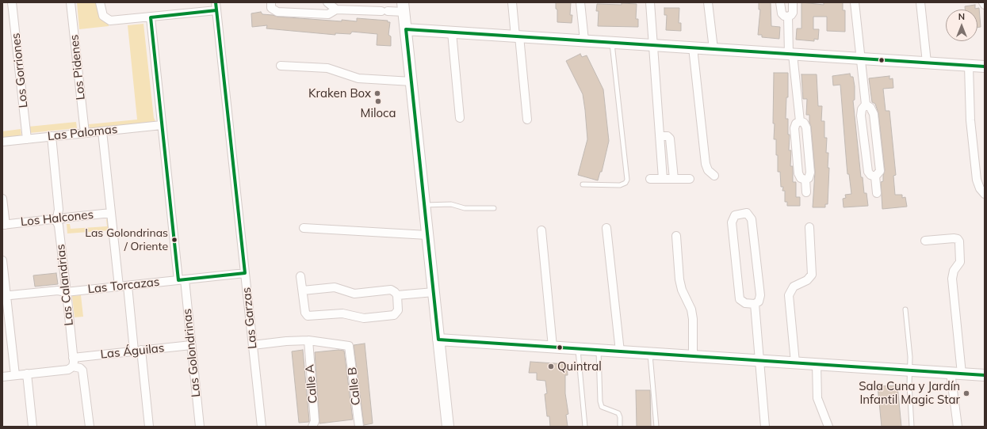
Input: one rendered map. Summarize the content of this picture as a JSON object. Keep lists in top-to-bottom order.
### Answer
{
  "streets": {
    "street": [
      "Los Pidenes",
      "Los Gorriones",
      "Las Palomas",
      "Los Halcones",
      "Las Calandrias",
      "Las Torcazas",
      "Las Garzas",
      "Las Águilas",
      "Las Golondrinas",
      "Calle A",
      "Calle B"
    ]
  },
  "crossings": [
    ["Los Pidenes", "Las Palomas"],
    ["Los Gorriones", "Las Palomas"],
    ["Las Palomas", "Las Calandrias"],
    ["Las Palomas", "Las Golondrinas"],
    ["Los Halcones", "Las Calandrias"],
    ["Las Calandrias", "Las Torcazas"],
    ["Las Calandrias", "Las Águilas"],
    ["Las Torcazas", "Las Garzas"],
    ["Las Torcazas", "Las Golondrinas"],
    ["Las Águilas", "Las Golondrinas"],
    ["Calle A", "Calle B"]
  ],
  "places": [
    "Kraken Box",
    "Miloca",
    "Las Golondrinas / Oriente",
    "Quintral",
    "Sala Cuna y Jardín Infantil Magic Star"
  ],
  "north": "top"
}
